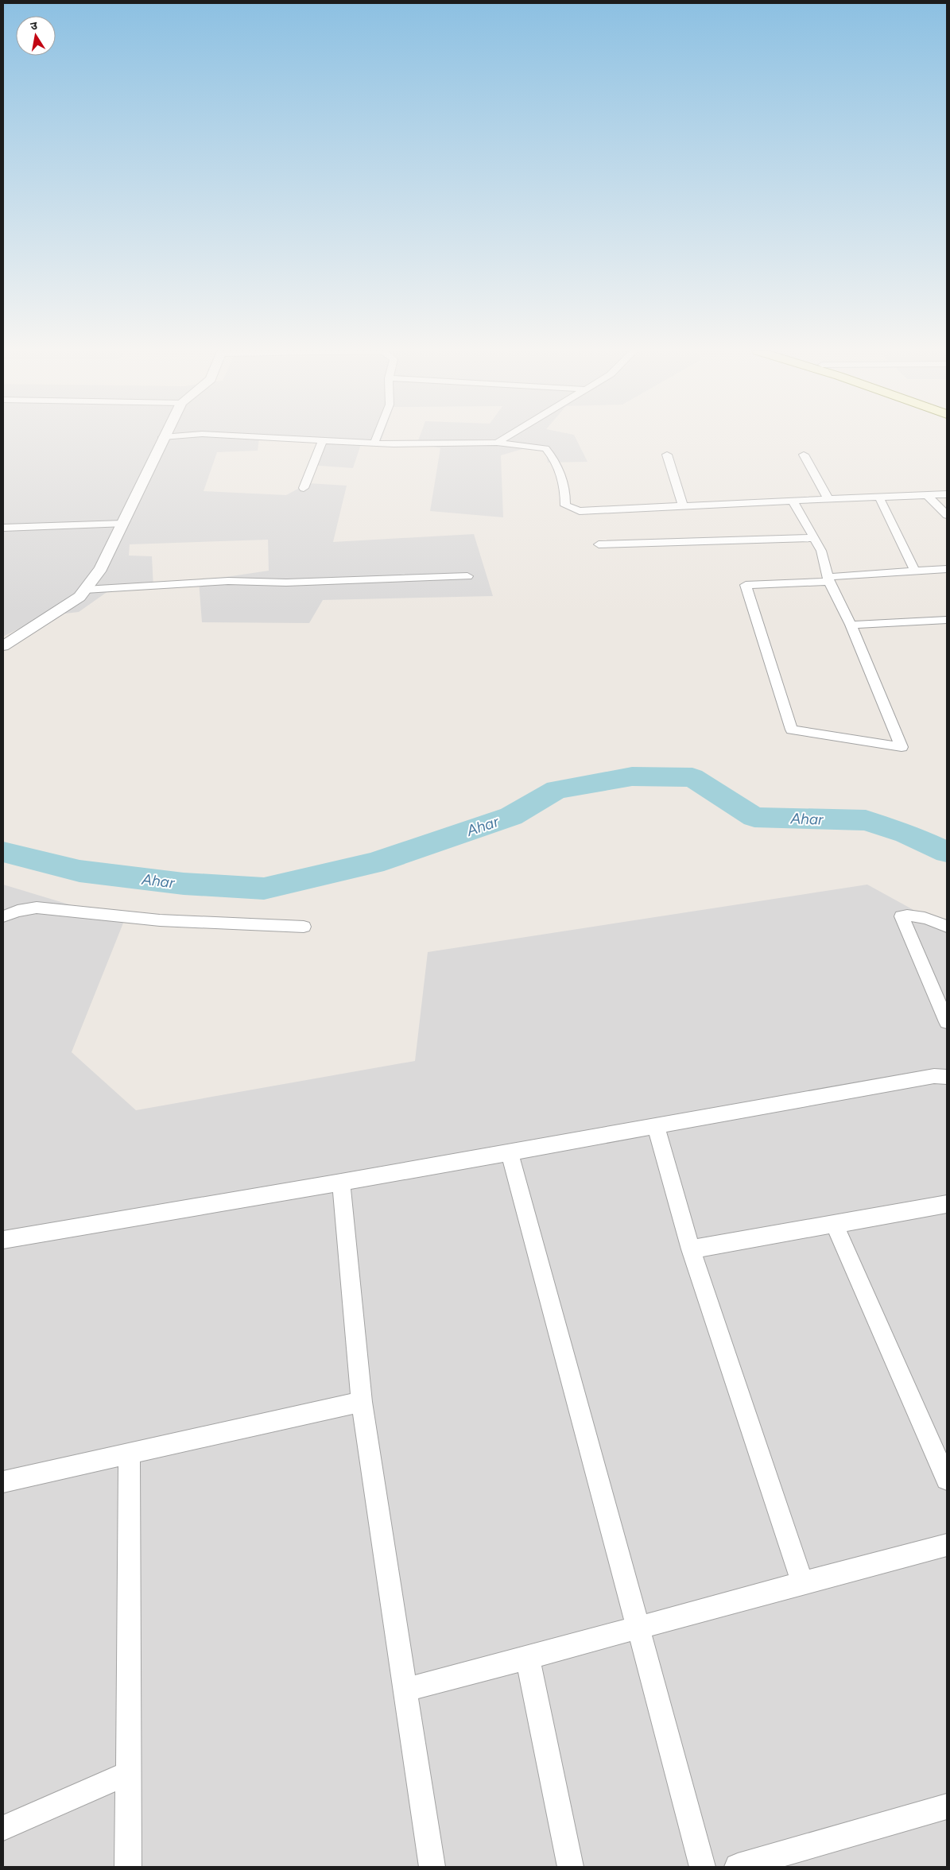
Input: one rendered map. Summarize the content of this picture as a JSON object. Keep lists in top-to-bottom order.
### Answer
{
  "water": ["Ahar"],
  "north": "top"
}
